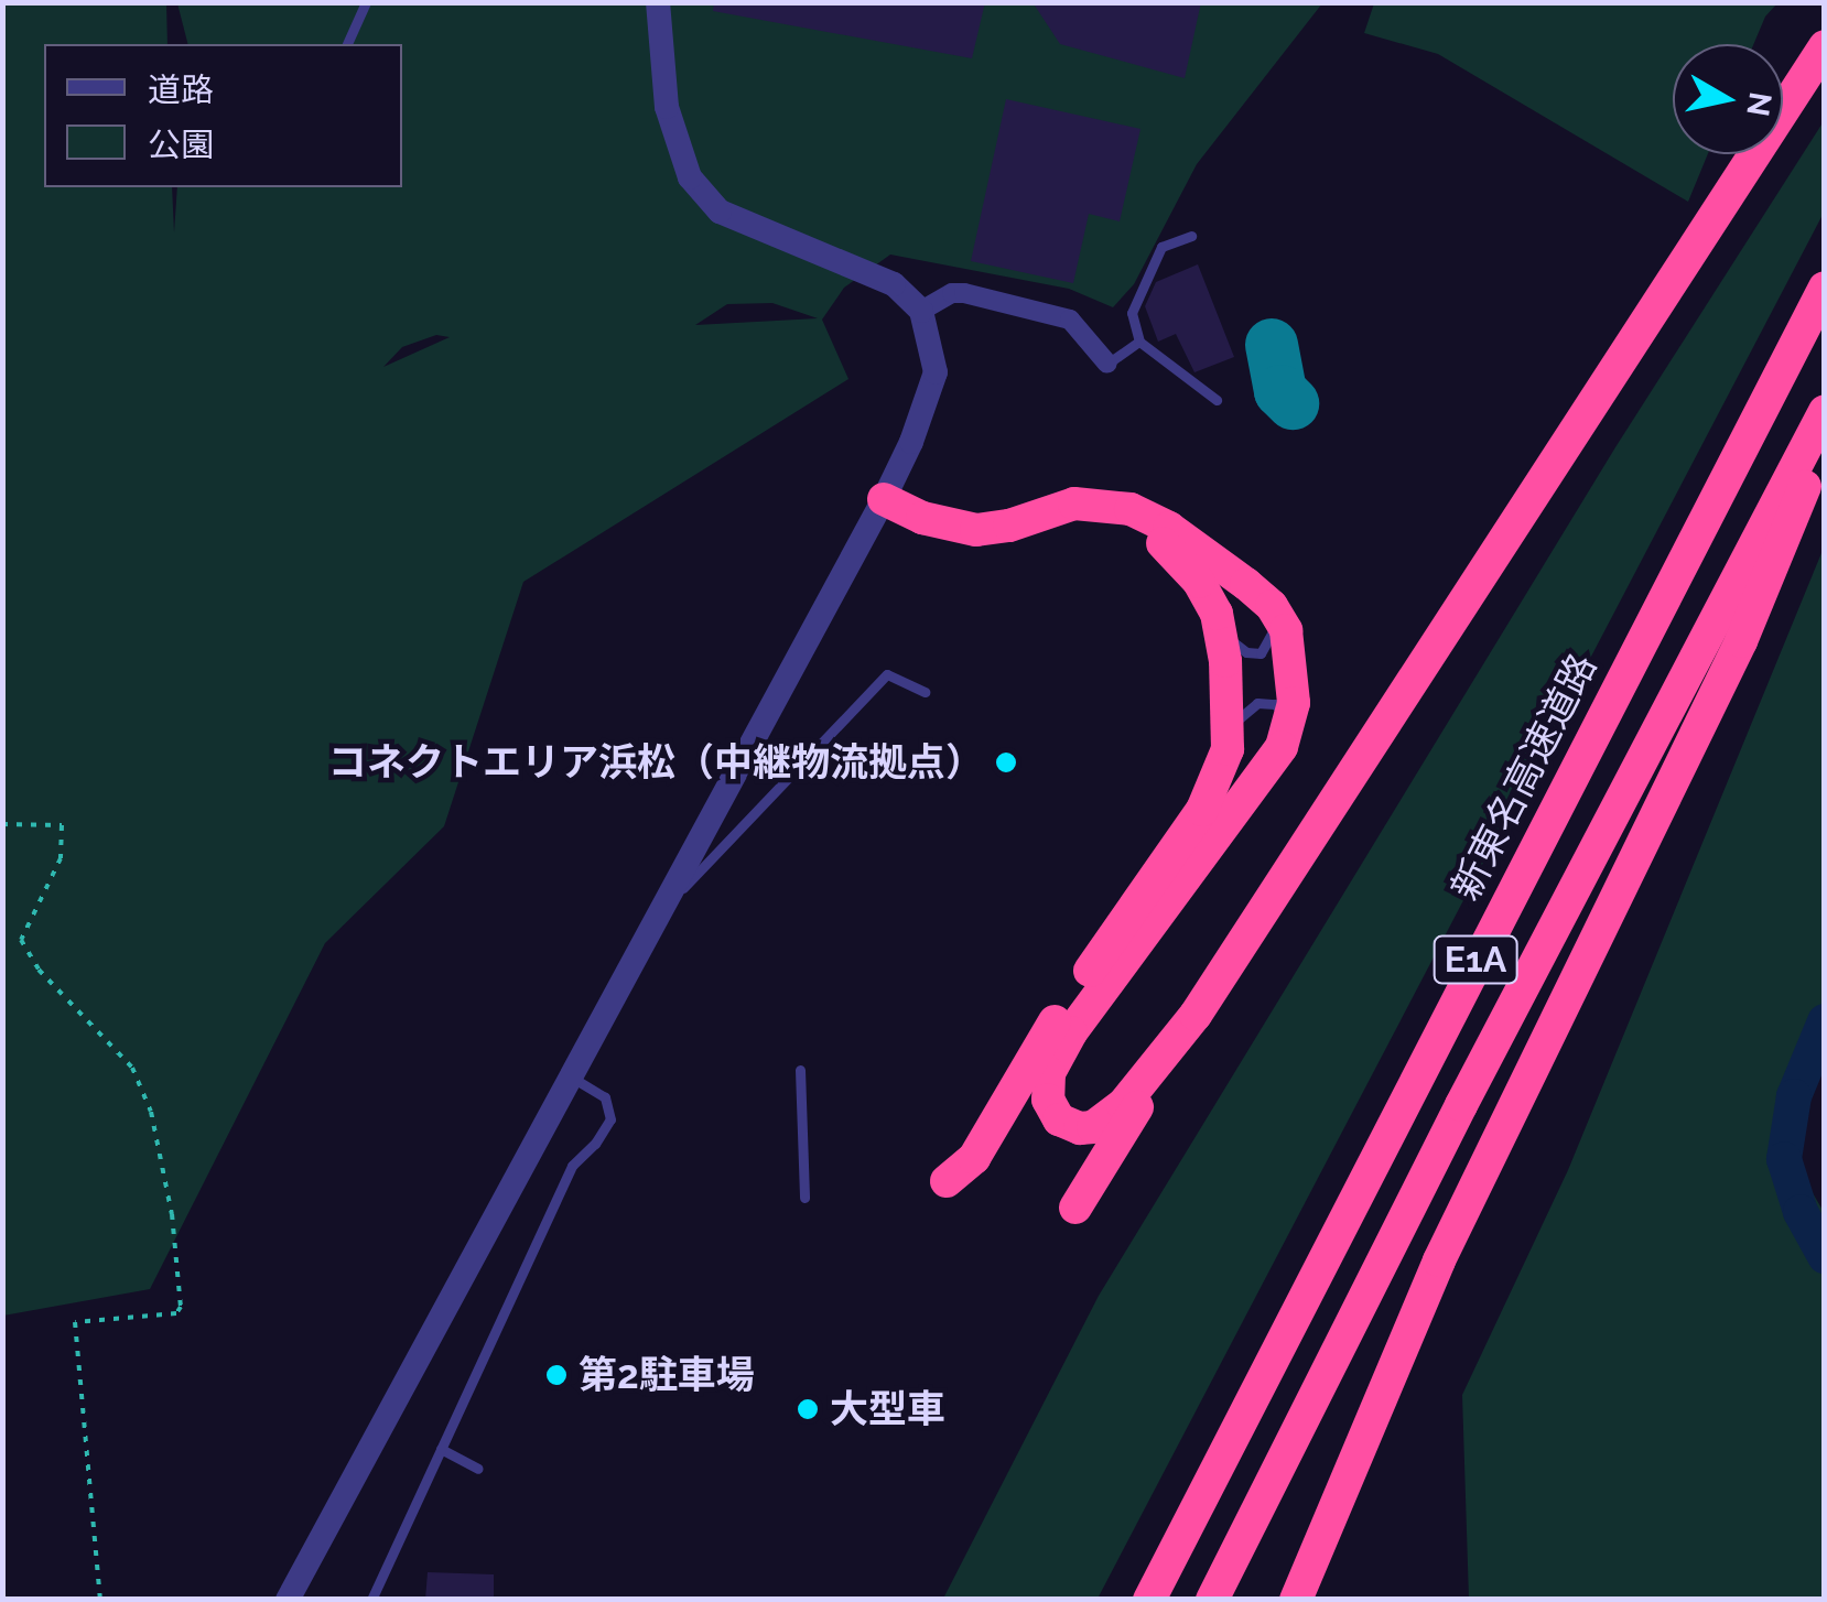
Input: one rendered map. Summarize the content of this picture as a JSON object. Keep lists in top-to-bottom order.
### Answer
{
  "streets": {
    "highway": ["新東名高速道路", "E1A"]
  },
  "places": ["コネクトエリア浜松（中継物流拠点）", "第2駐車場", "大型車"],
  "legend": ["道路", "公園"],
  "north": "right"
}
